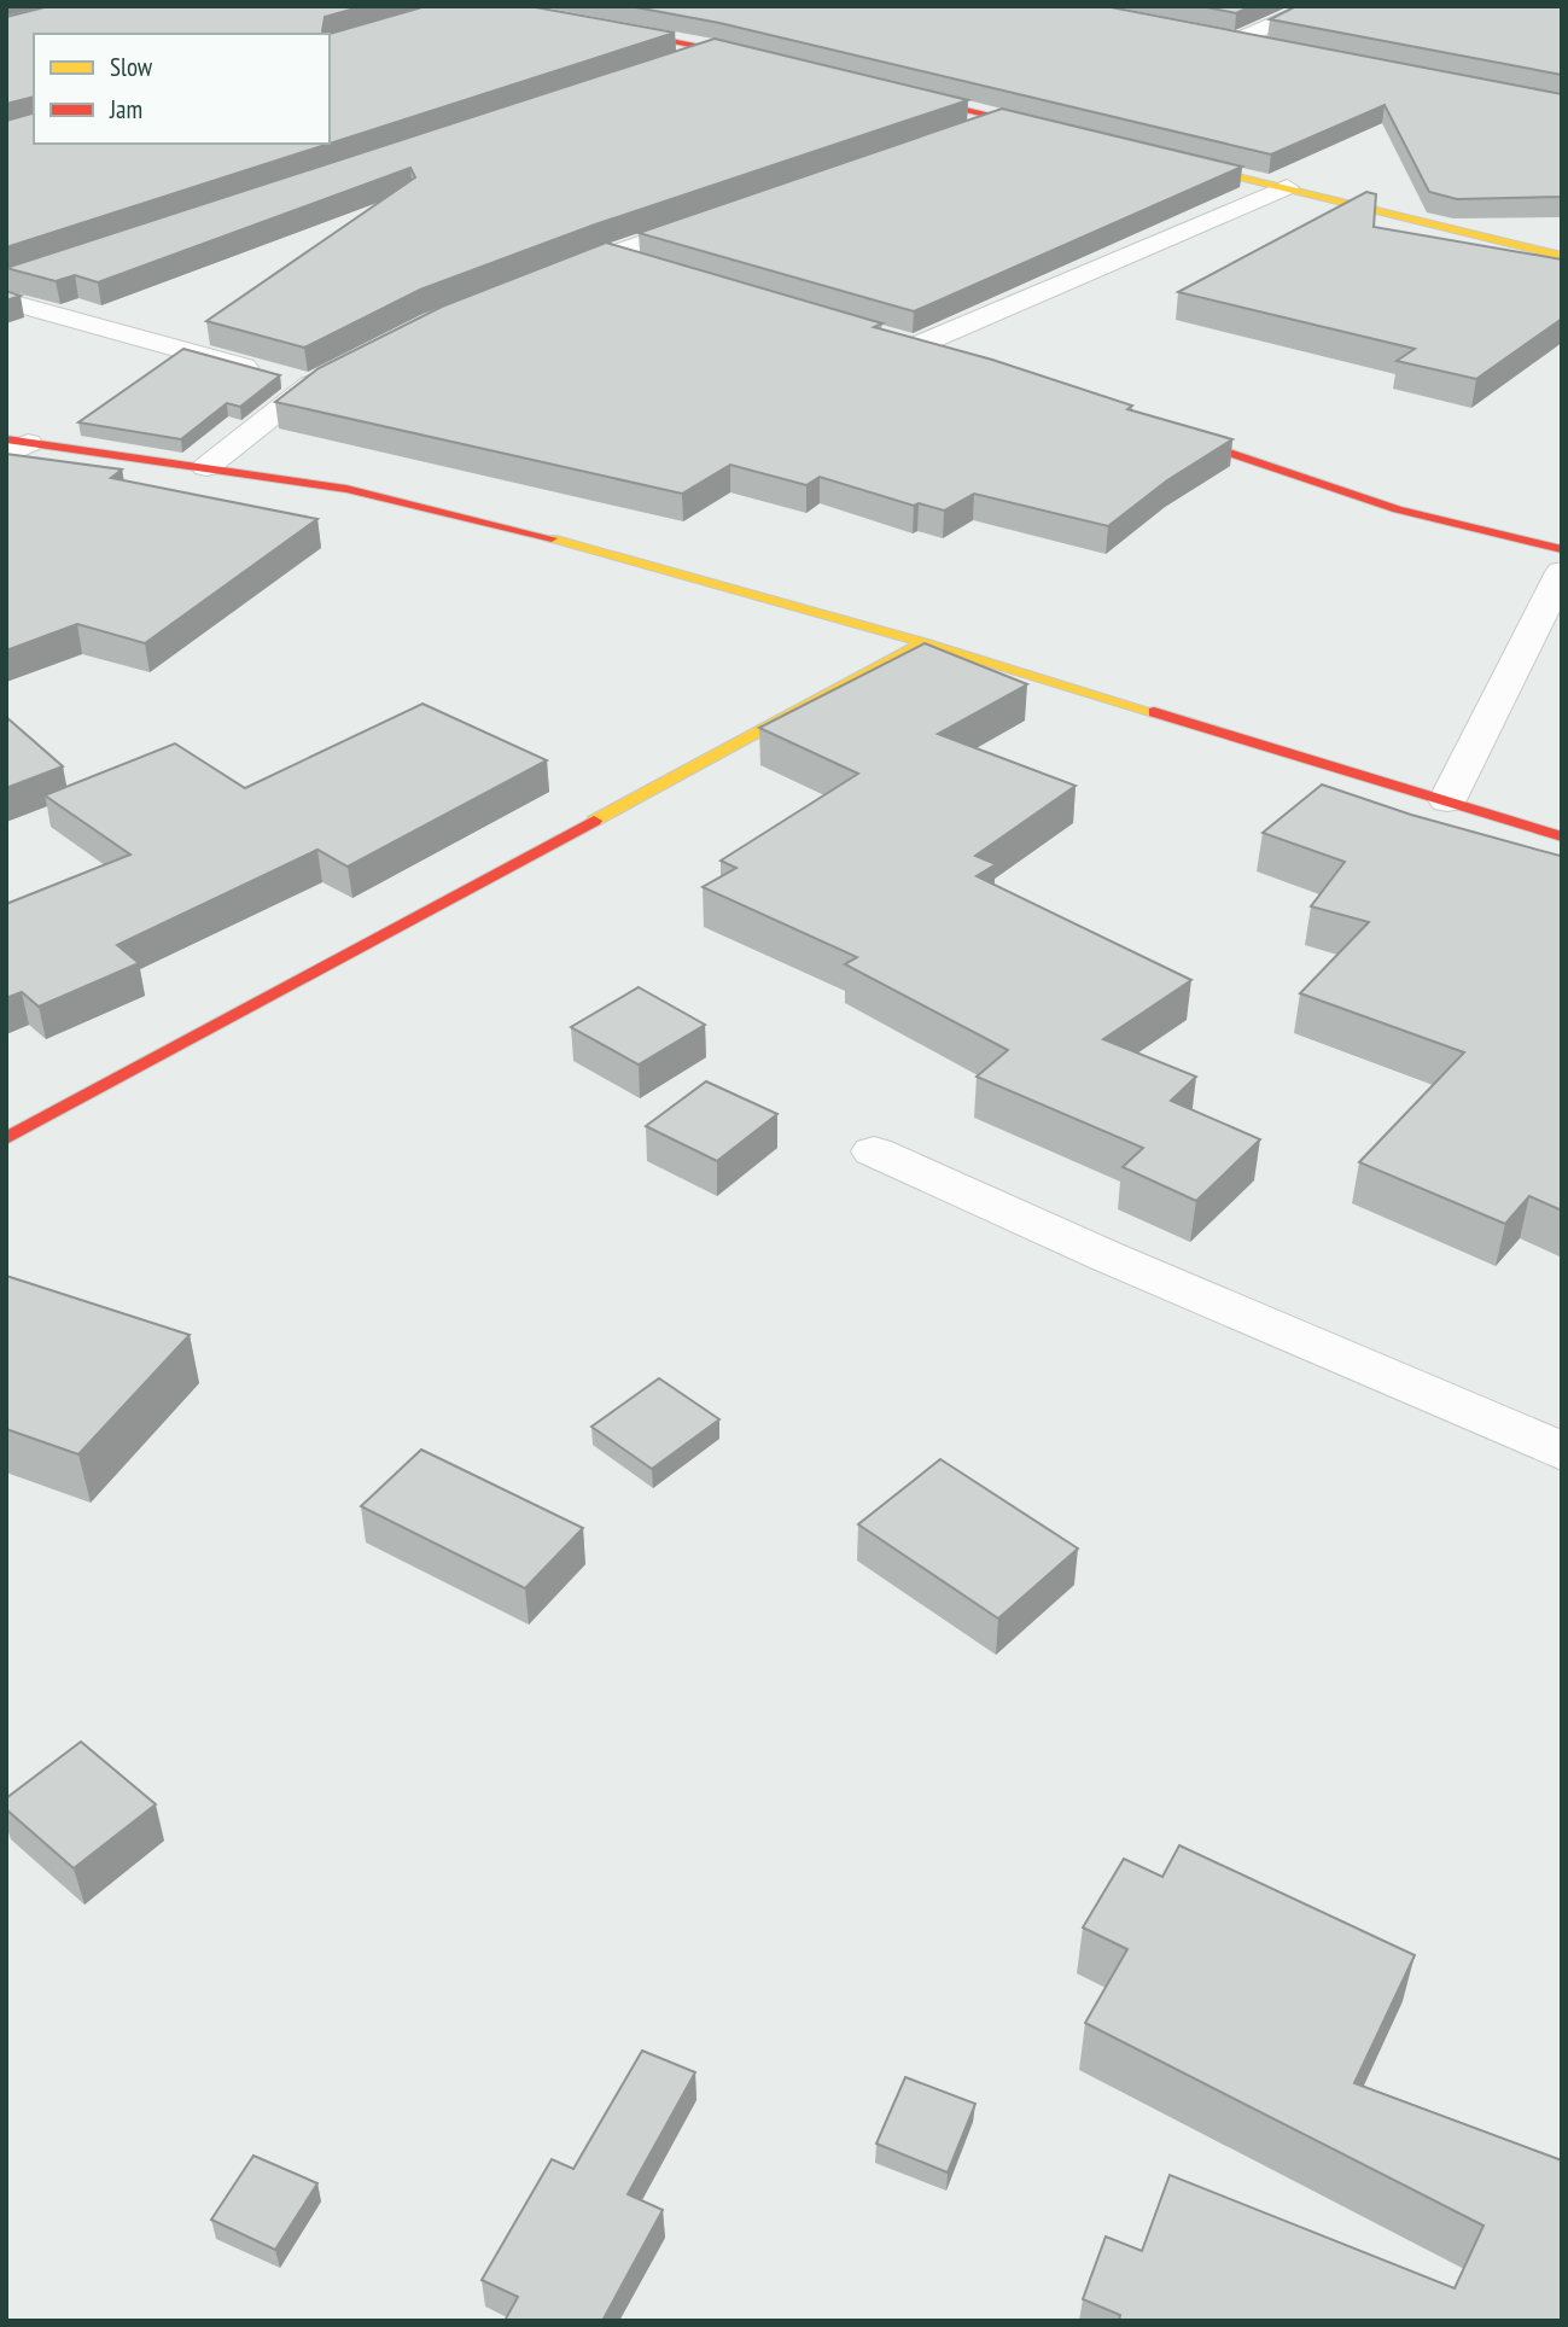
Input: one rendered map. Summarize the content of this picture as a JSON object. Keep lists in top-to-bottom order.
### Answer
{
  "legend": ["Slow", "Jam"]
}
